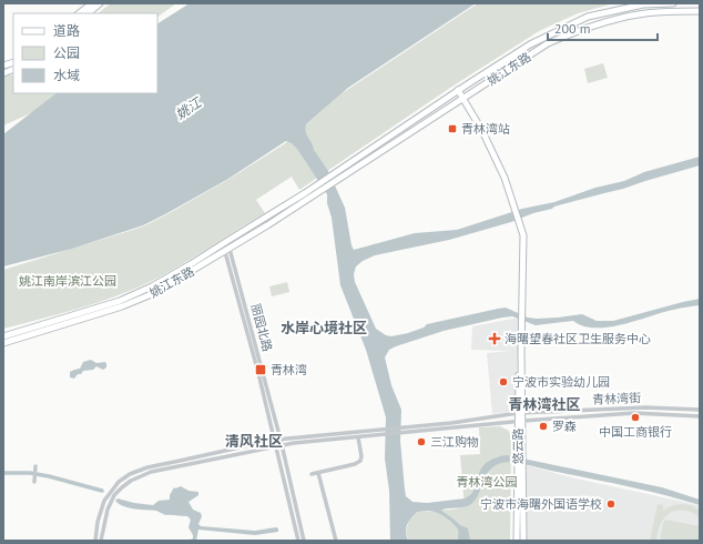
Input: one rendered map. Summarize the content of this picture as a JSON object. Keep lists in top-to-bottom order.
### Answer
{
  "streets": {
    "main road": ["姚江东路", "悠云路"],
    "street": ["丽园北路", "青林湾街"]
  },
  "crossings": [
    ["姚江东路", "丽园北路"],
    ["姚江东路", "悠云路"],
    ["青林湾街", "悠云路"]
  ],
  "districts": ["水岸心境社区", "青林湾社区", "清风社区"],
  "water": ["姚江"],
  "parks": ["姚江南岸滨江公园", "青林湾公园"],
  "places": {
    "transit": ["青林湾站", "青林湾"],
    "health": ["海曙望春社区卫生服务中心"],
    "other": [
      "宁波市实验幼儿园",
      "中国工商银行",
      "罗森",
      "三江购物",
      "宁波市海曙外国语学校"
    ]
  },
  "legend": ["道路", "公园", "水域"],
  "scale_bar": "200 m"
}
